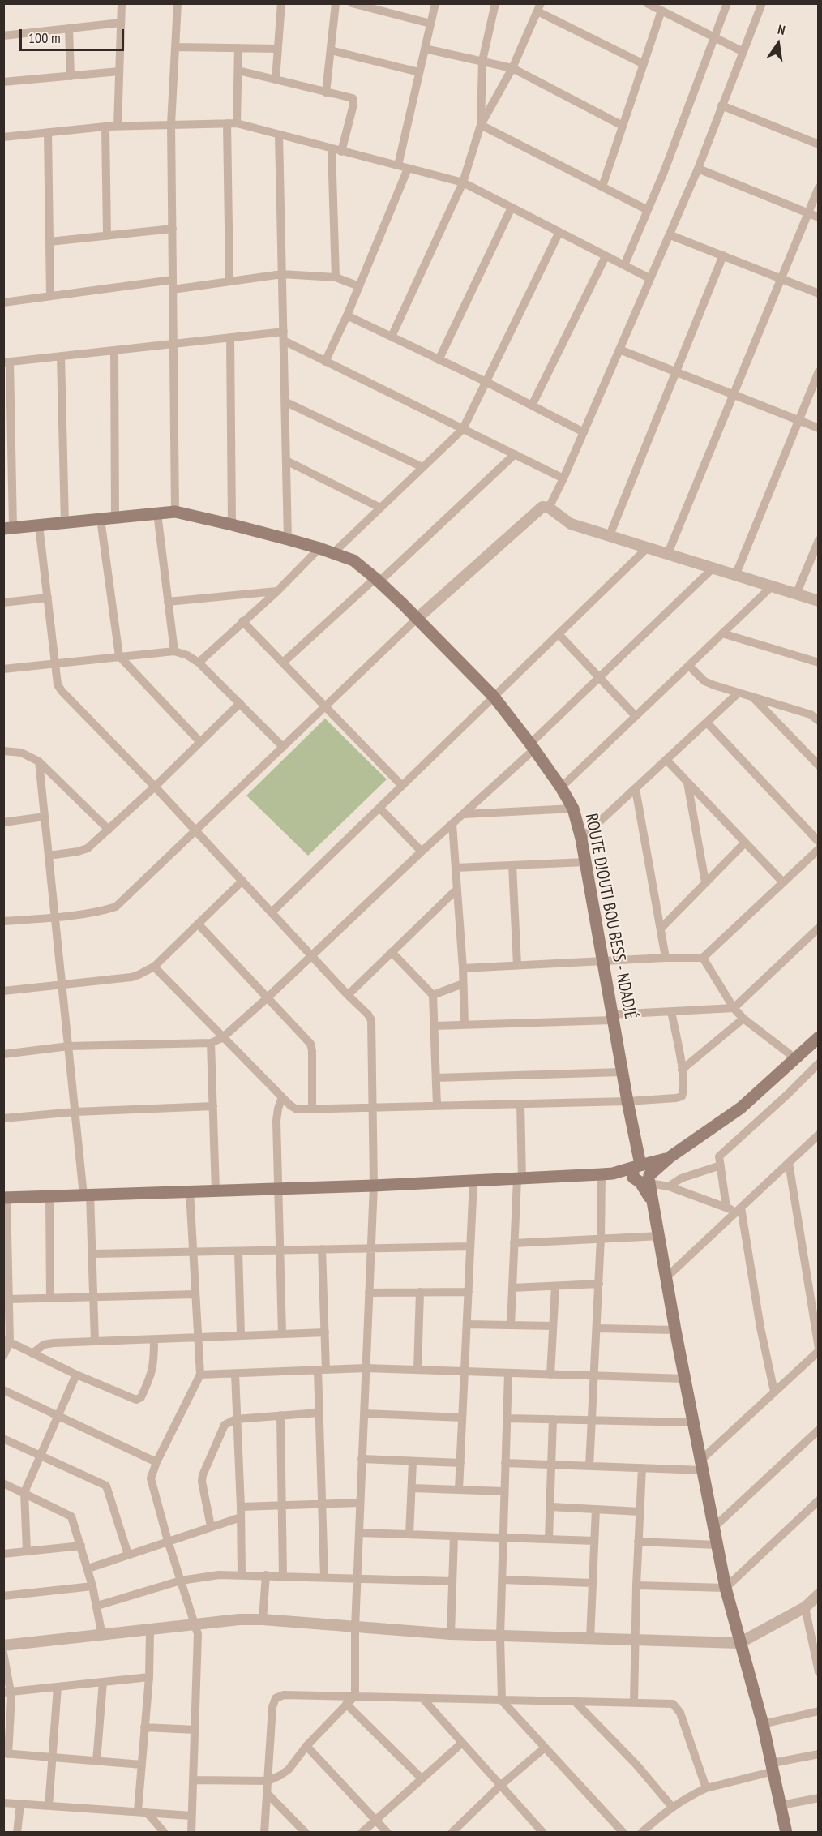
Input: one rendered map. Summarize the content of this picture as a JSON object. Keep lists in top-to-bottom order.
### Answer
{
  "streets": {
    "main road": ["ROUTE DJOUTI BOU BESS - NDADJÉ"]
  },
  "scale_bar": "100 m",
  "north": "top"
}
